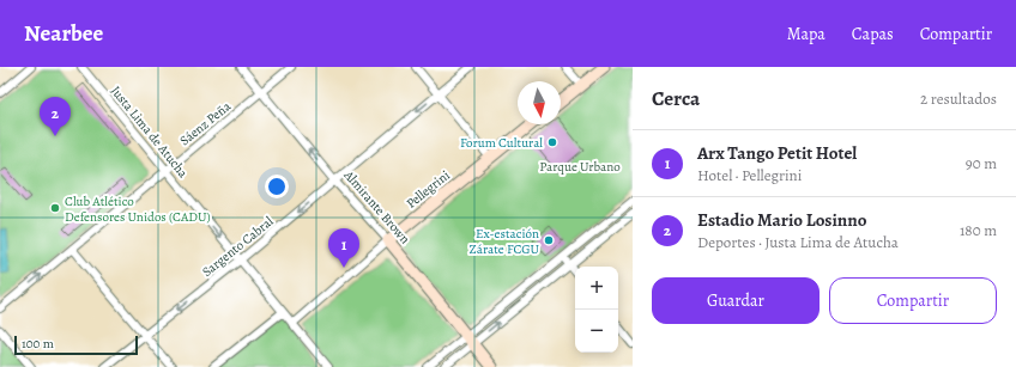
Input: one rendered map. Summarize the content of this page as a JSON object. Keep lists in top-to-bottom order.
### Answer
{
  "streets": {
    "street": [
      "Sáenz Peña",
      "Justa Lima de Atucha",
      "Pellegrini",
      "Almirante Brown",
      "Sargento Cabral"
    ]
  },
  "crossings": [
    ["Sáenz Peña", "Justa Lima de Atucha"],
    ["Sáenz Peña", "Almirante Brown"],
    ["Justa Lima de Atucha", "Pellegrini"],
    ["Justa Lima de Atucha", "Sargento Cabral"],
    ["Pellegrini", "Almirante Brown"],
    ["Almirante Brown", "Sargento Cabral"]
  ],
  "one_way": ["Sargento Cabral"],
  "parks": ["Parque Urbano"],
  "places": ["Forum Cultural", "Club Atlético Defensores Unidos (CADU)", "Ex-estación Zárate FCGU"],
  "scale_bar": "100 m",
  "north": "bottom",
  "page": {
    "header": "Nearbee",
    "nav": ["Mapa", "Capas", "Compartir"],
    "heading": ["Cerca", "2 resultados"],
    "pins": ["2", "1"],
    "list": [
      {
        "mark": "1",
        "name": "Arx Tango Petit Hotel",
        "note": "Hotel · Pellegrini",
        "value": "90 m"
      },
      {
        "mark": "2",
        "name": "Estadio Mario Losinno",
        "note": "Deportes · Justa Lima de Atucha",
        "value": "180 m"
      }
    ],
    "buttons": ["Guardar", "Compartir"],
    "map_buttons": ["+", "−"],
    "scale": "100 m"
  }
}
